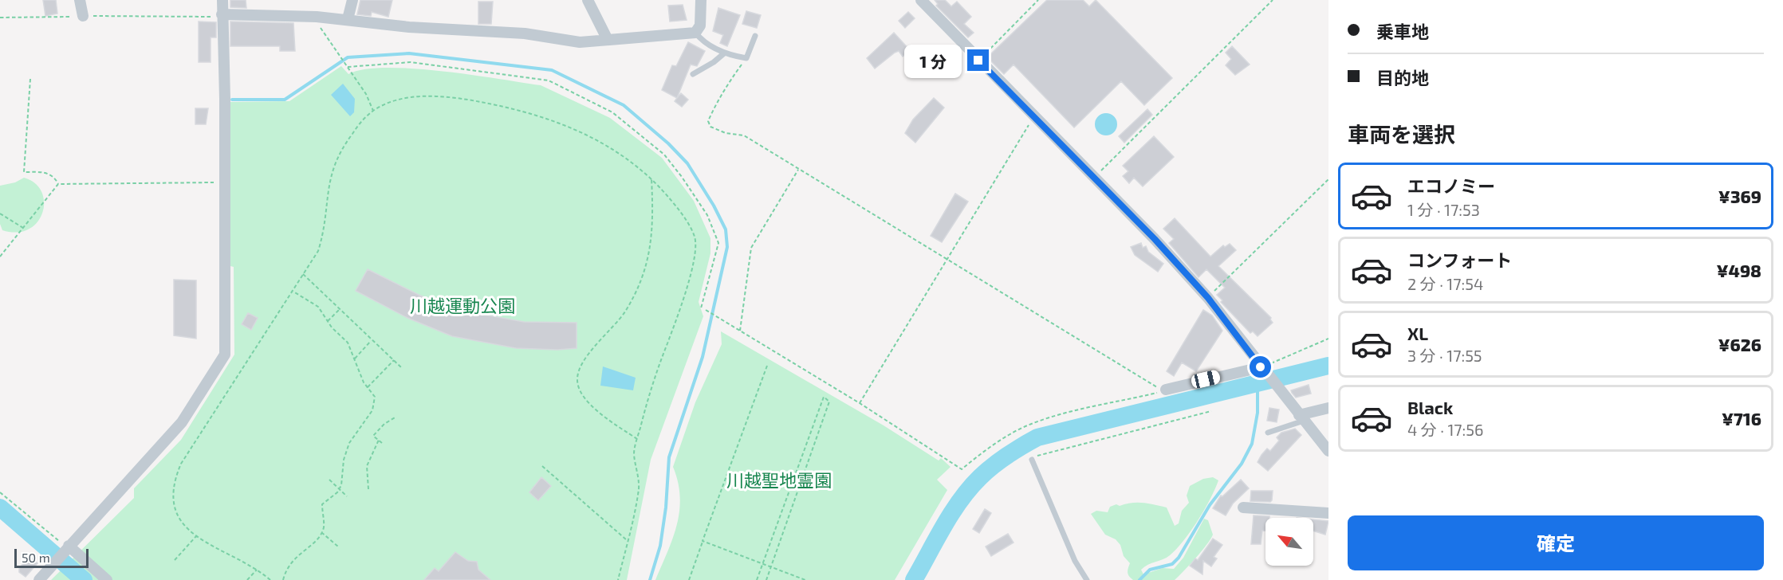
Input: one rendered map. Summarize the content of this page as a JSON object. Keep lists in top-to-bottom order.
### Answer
{
  "parks": ["川越運動公園", "川越聖地霊園"],
  "scale_bar": "50 m",
  "north": "top left",
  "page": {
    "banner": ["乗車地", "目的地"],
    "bubble": "1 分",
    "heading": "車両を選択",
    "list": [
      {
        "name": "エコノミー",
        "note": "1 分 · 17:53",
        "value": "¥369"
      },
      {
        "name": "コンフォート",
        "note": "2 分 · 17:54",
        "value": "¥498"
      },
      {
        "name": "XL",
        "note": "3 分 · 17:55",
        "value": "¥626"
      },
      {
        "name": "Black",
        "note": "4 分 · 17:56",
        "value": "¥716"
      }
    ],
    "buttons": "確定",
    "scale": "50 m"
  }
}
